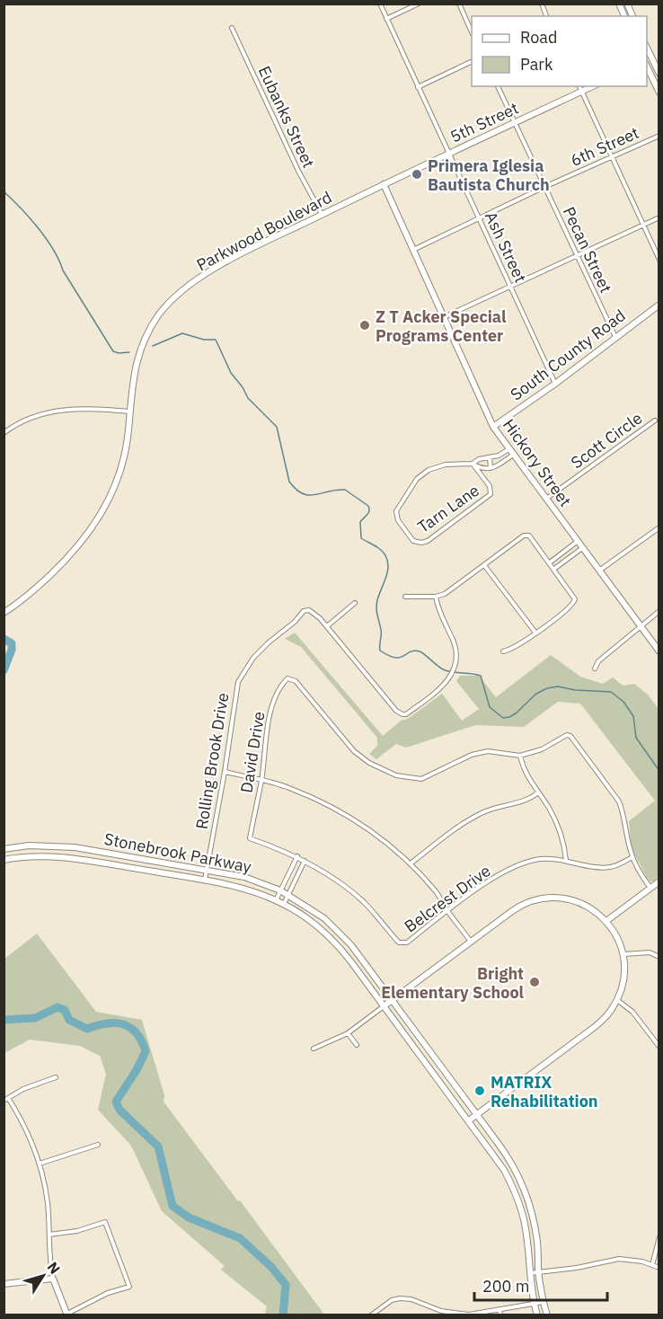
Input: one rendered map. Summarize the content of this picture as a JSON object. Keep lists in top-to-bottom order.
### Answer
{
  "streets": {
    "main road": [
      "5th Street",
      "Parkwood Boulevard",
      "South County Road",
      "Hickory Street",
      "Stonebrook Parkway"
    ],
    "street": [
      "Eubanks Street",
      "6th Street",
      "Ash Street",
      "Pecan Street",
      "Scott Circle",
      "Tarn Lane",
      "David Drive",
      "Rolling Brook Drive",
      "Belcrest Drive"
    ]
  },
  "crossings": [
    ["Eubanks Street", "Parkwood Boulevard"],
    ["5th Street", "Parkwood Boulevard"],
    ["5th Street", "Ash Street"],
    ["5th Street", "Pecan Street"],
    ["5th Street", "Hickory Street"],
    ["6th Street", "Ash Street"],
    ["6th Street", "Pecan Street"],
    ["6th Street", "Hickory Street"],
    ["Parkwood Boulevard", "Hickory Street"],
    ["Ash Street", "South County Road"],
    ["Pecan Street", "South County Road"],
    ["South County Road", "Hickory Street"],
    ["Scott Circle", "Hickory Street"],
    ["Rolling Brook Drive", "Stonebrook Parkway"]
  ],
  "places": [
    "Primera Iglesia Bautista Church",
    "Z T Acker Special Programs Center",
    "Bright Elementary School",
    "MATRIX Rehabilitation"
  ],
  "legend": ["Road", "Park"],
  "scale_bar": "200 m",
  "north": "top right"
}
